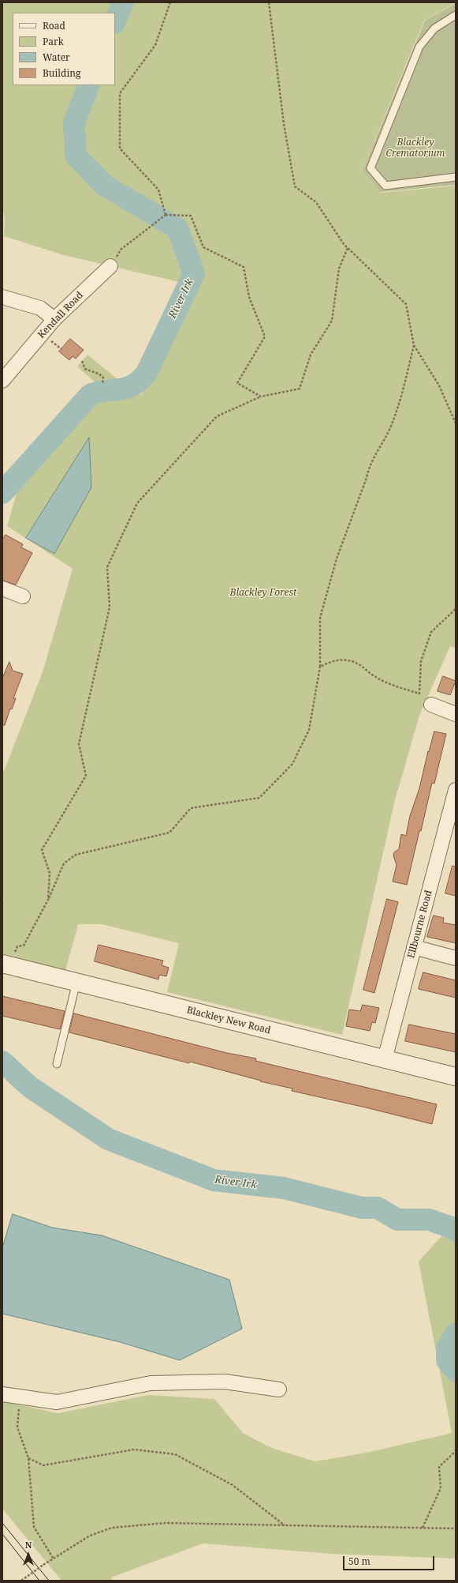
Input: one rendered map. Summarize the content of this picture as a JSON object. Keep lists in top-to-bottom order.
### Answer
{
  "streets": {
    "street": ["Kendall Road", "Ellbourne Road", "Blackley New Road"]
  },
  "crossings": [
    ["Ellbourne Road", "Blackley New Road"]
  ],
  "water": ["River Irk"],
  "parks": ["Blackley Crematorium", "Blackley Forest"],
  "legend": [
    "Road",
    "Park",
    "Water",
    "Building"
  ],
  "scale_bar": "50 m",
  "north": "top"
}
